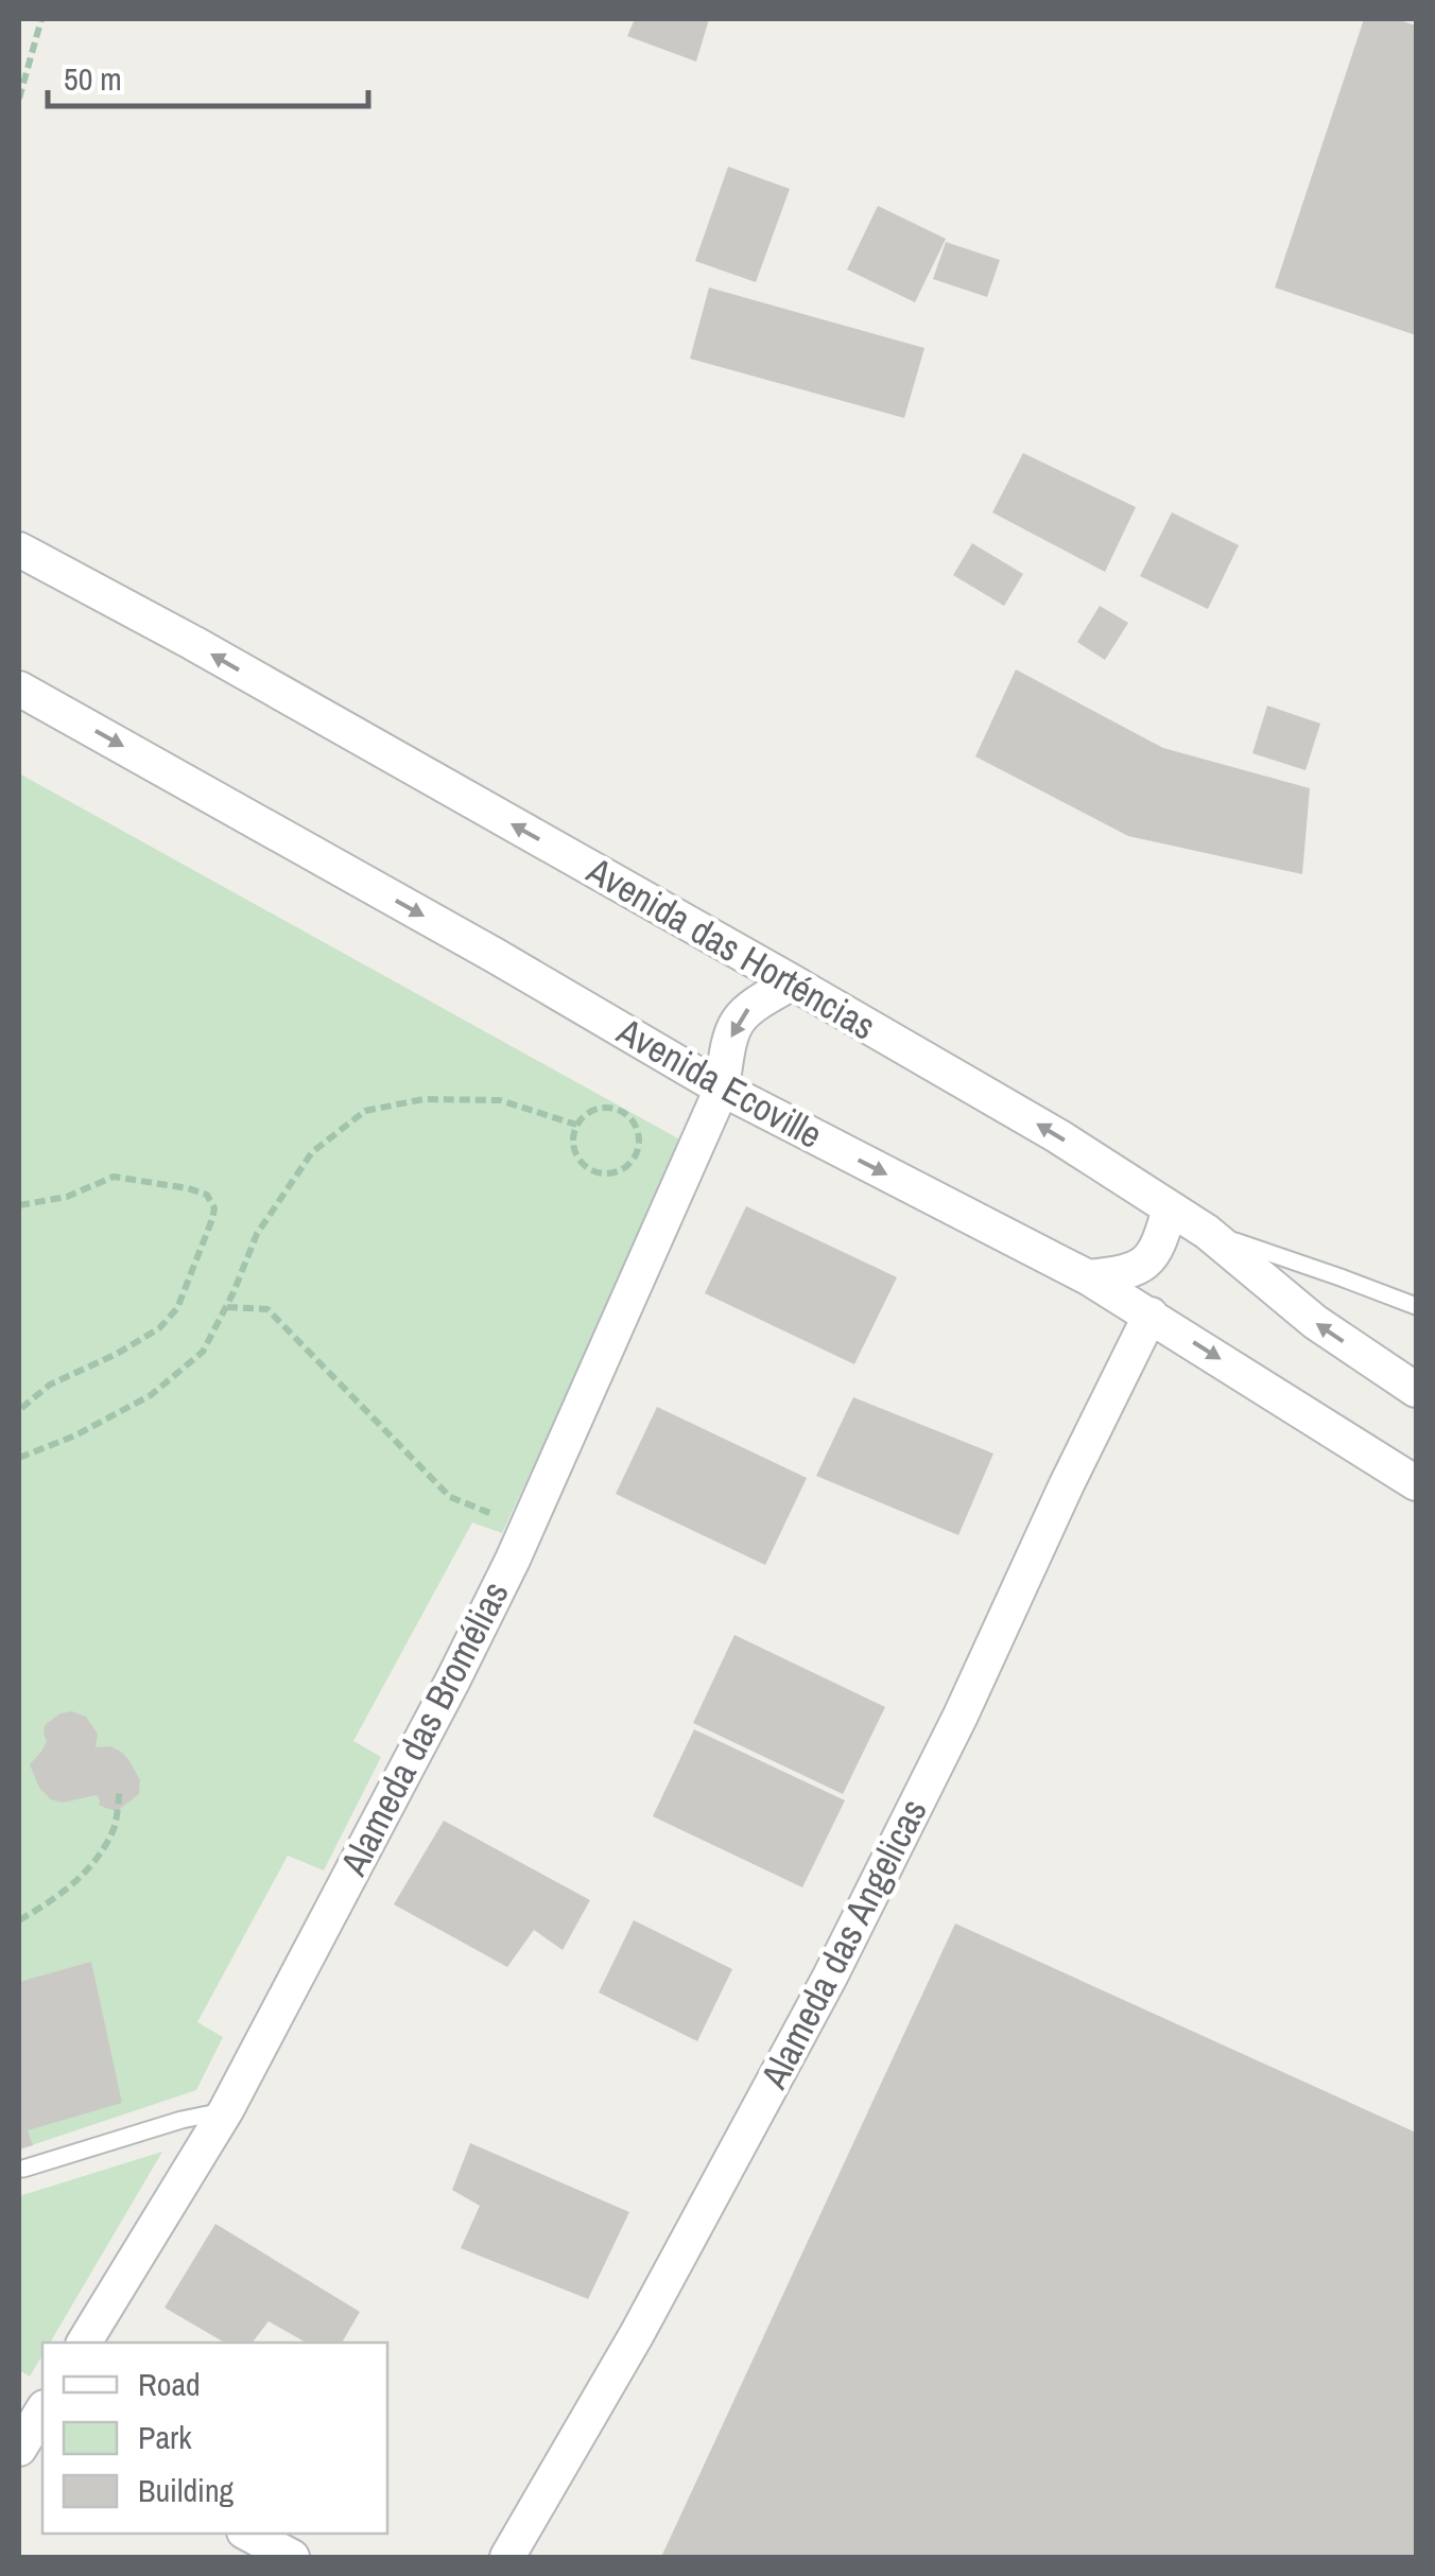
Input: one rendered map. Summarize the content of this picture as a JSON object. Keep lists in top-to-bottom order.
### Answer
{
  "streets": {
    "street": [
      "Avenida das Horténcias",
      "Avenida Ecoville",
      "Alameda das Bromélias",
      "Alameda das Angelicas"
    ]
  },
  "crossings": [
    ["Avenida das Horténcias", "Alameda das Bromélias"],
    ["Avenida Ecoville", "Alameda das Bromélias"],
    ["Avenida Ecoville", "Alameda das Angelicas"]
  ],
  "one_way": ["Avenida das Horténcias", "Avenida Ecoville"],
  "legend": ["Road", "Park", "Building"],
  "scale_bar": "50 m"
}
